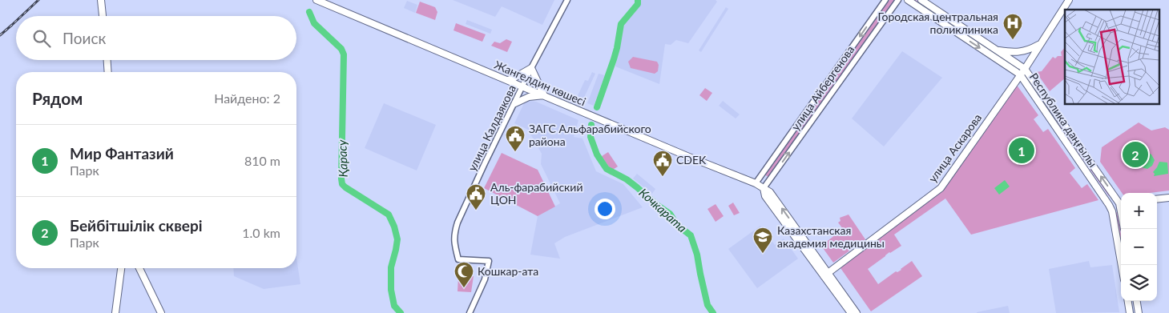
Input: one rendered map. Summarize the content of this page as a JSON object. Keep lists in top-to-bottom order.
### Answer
{
  "streets": {
    "main road": ["Жангелдин көшесі", "Республика даңғылы", "улица Аскарова"],
    "street": ["улица Айбергенова", "улица Калдаякова"]
  },
  "crossings": [
    ["Жангелдин көшесі", "улица Айбергенова"],
    ["Жангелдин көшесі", "улица Калдаякова"],
    ["Республика даңғылы", "улица Аскарова"]
  ],
  "water": ["Қарасу", "Кочкарата"],
  "places": {
    "hospital": ["Городская центральная поликлиника"],
    "public building": ["ЗАГС Альфарабийского района", "CDEK", "Аль-фарабийский ЦОН"],
    "school or university": ["Казахстанская академия медицины"],
    "mosque": ["Кошкар-ата"]
  },
  "page": {
    "search": "Поиск",
    "heading": ["Рядом", "Найдено: 2"],
    "list": [
      {
        "mark": "1",
        "name": "Мир Фантазий",
        "note": "Парк",
        "value": "810 m"
      },
      {
        "mark": "2",
        "name": "Бейбітшілік сквері",
        "note": "Парк",
        "value": "1.0 km"
      }
    ],
    "pins": ["1", "2"],
    "map_buttons": ["+", "−"]
  }
}
